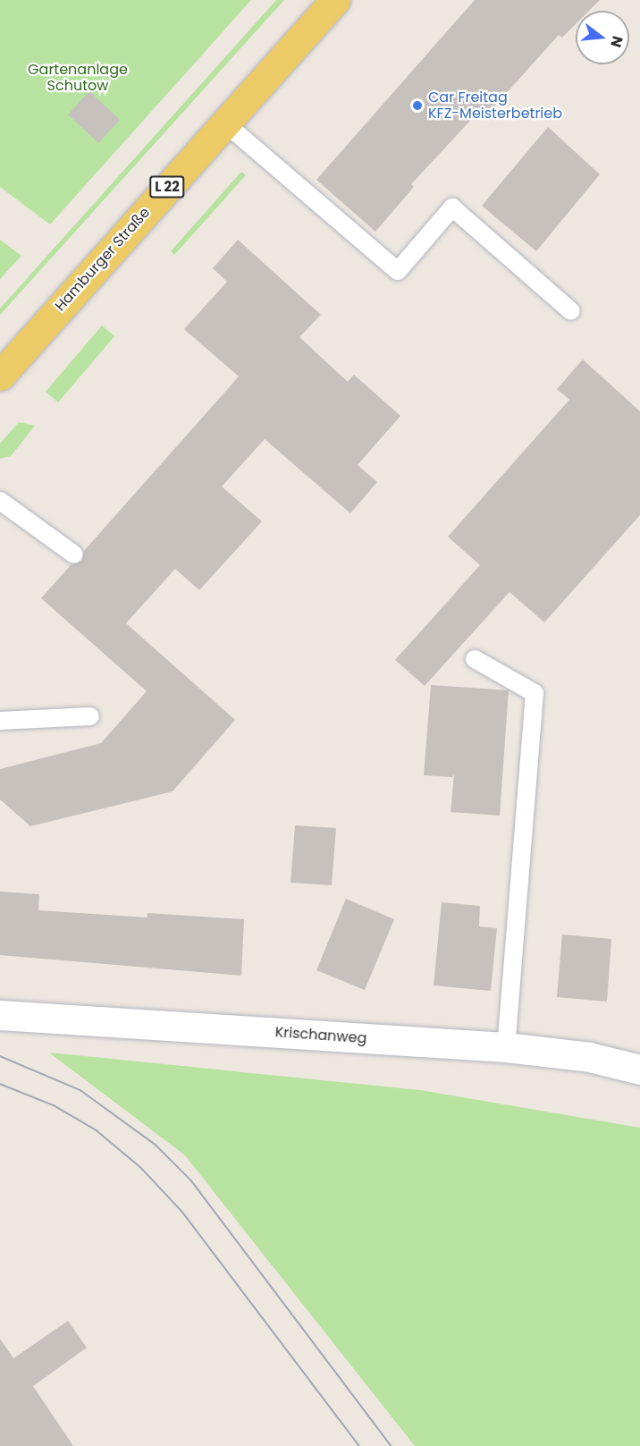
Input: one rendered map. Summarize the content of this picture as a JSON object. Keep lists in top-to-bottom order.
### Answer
{
  "streets": {
    "main road": ["L 22", "Hamburger Straße"],
    "street": ["Krischanweg"]
  },
  "parks": ["Gartenanlage Schutow"],
  "places": ["Car Freitag KFZ-Meisterbetrieb"],
  "north": "right"
}
